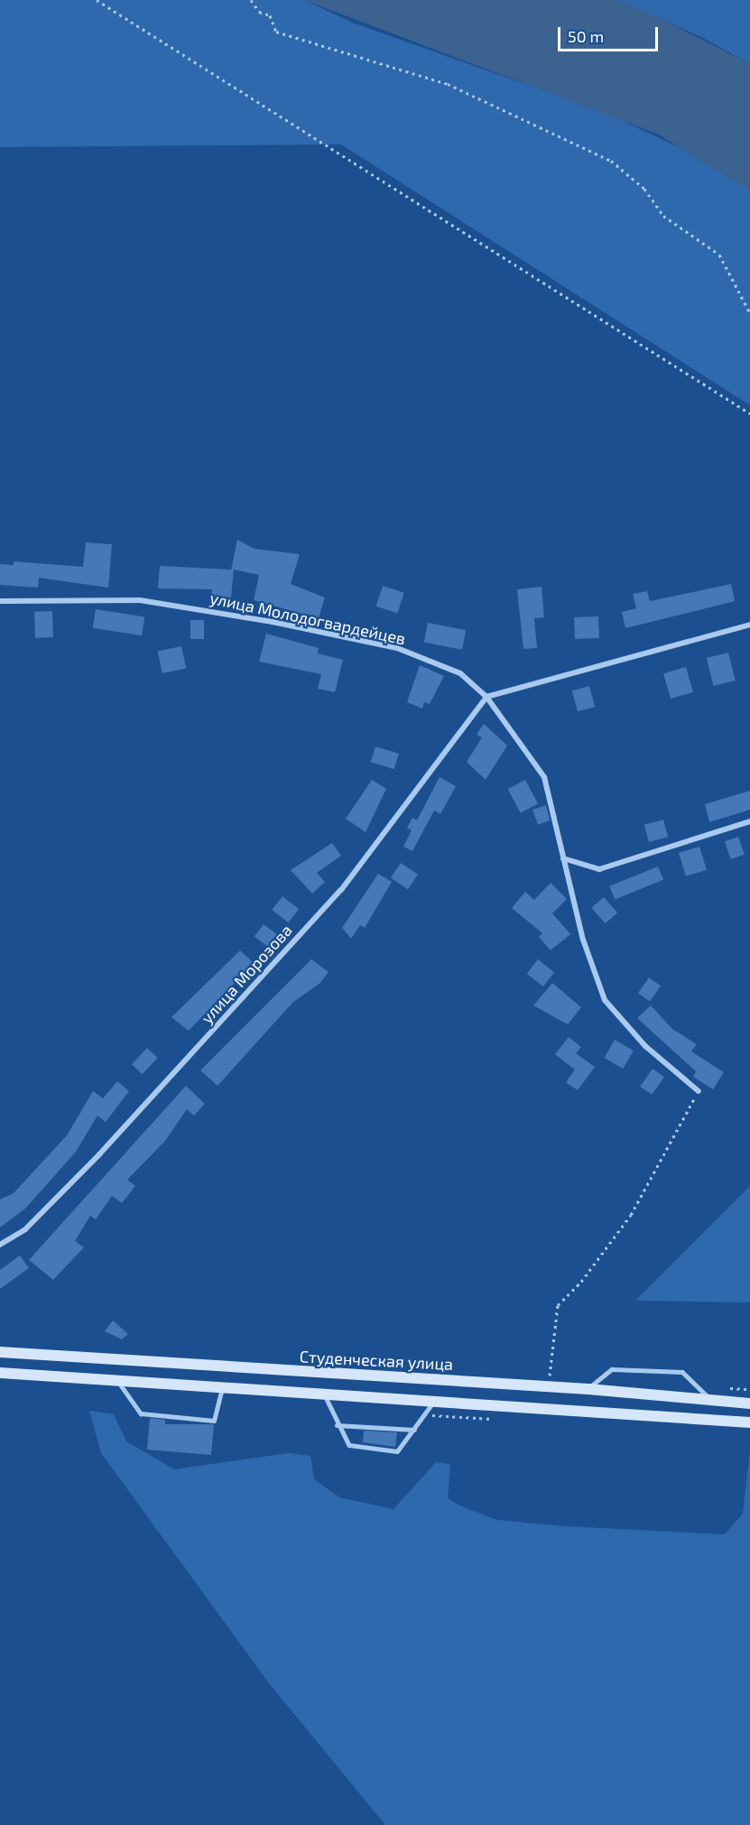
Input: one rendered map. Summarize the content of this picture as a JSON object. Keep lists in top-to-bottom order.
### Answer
{
  "streets": {
    "main road": ["Студенческая улица"],
    "street": ["улица Молодогвардейцев", "улица Морозова"]
  },
  "crossings": [
    ["улица Молодогвардейцев", "улица Морозова"]
  ],
  "scale_bar": "50 m"
}
